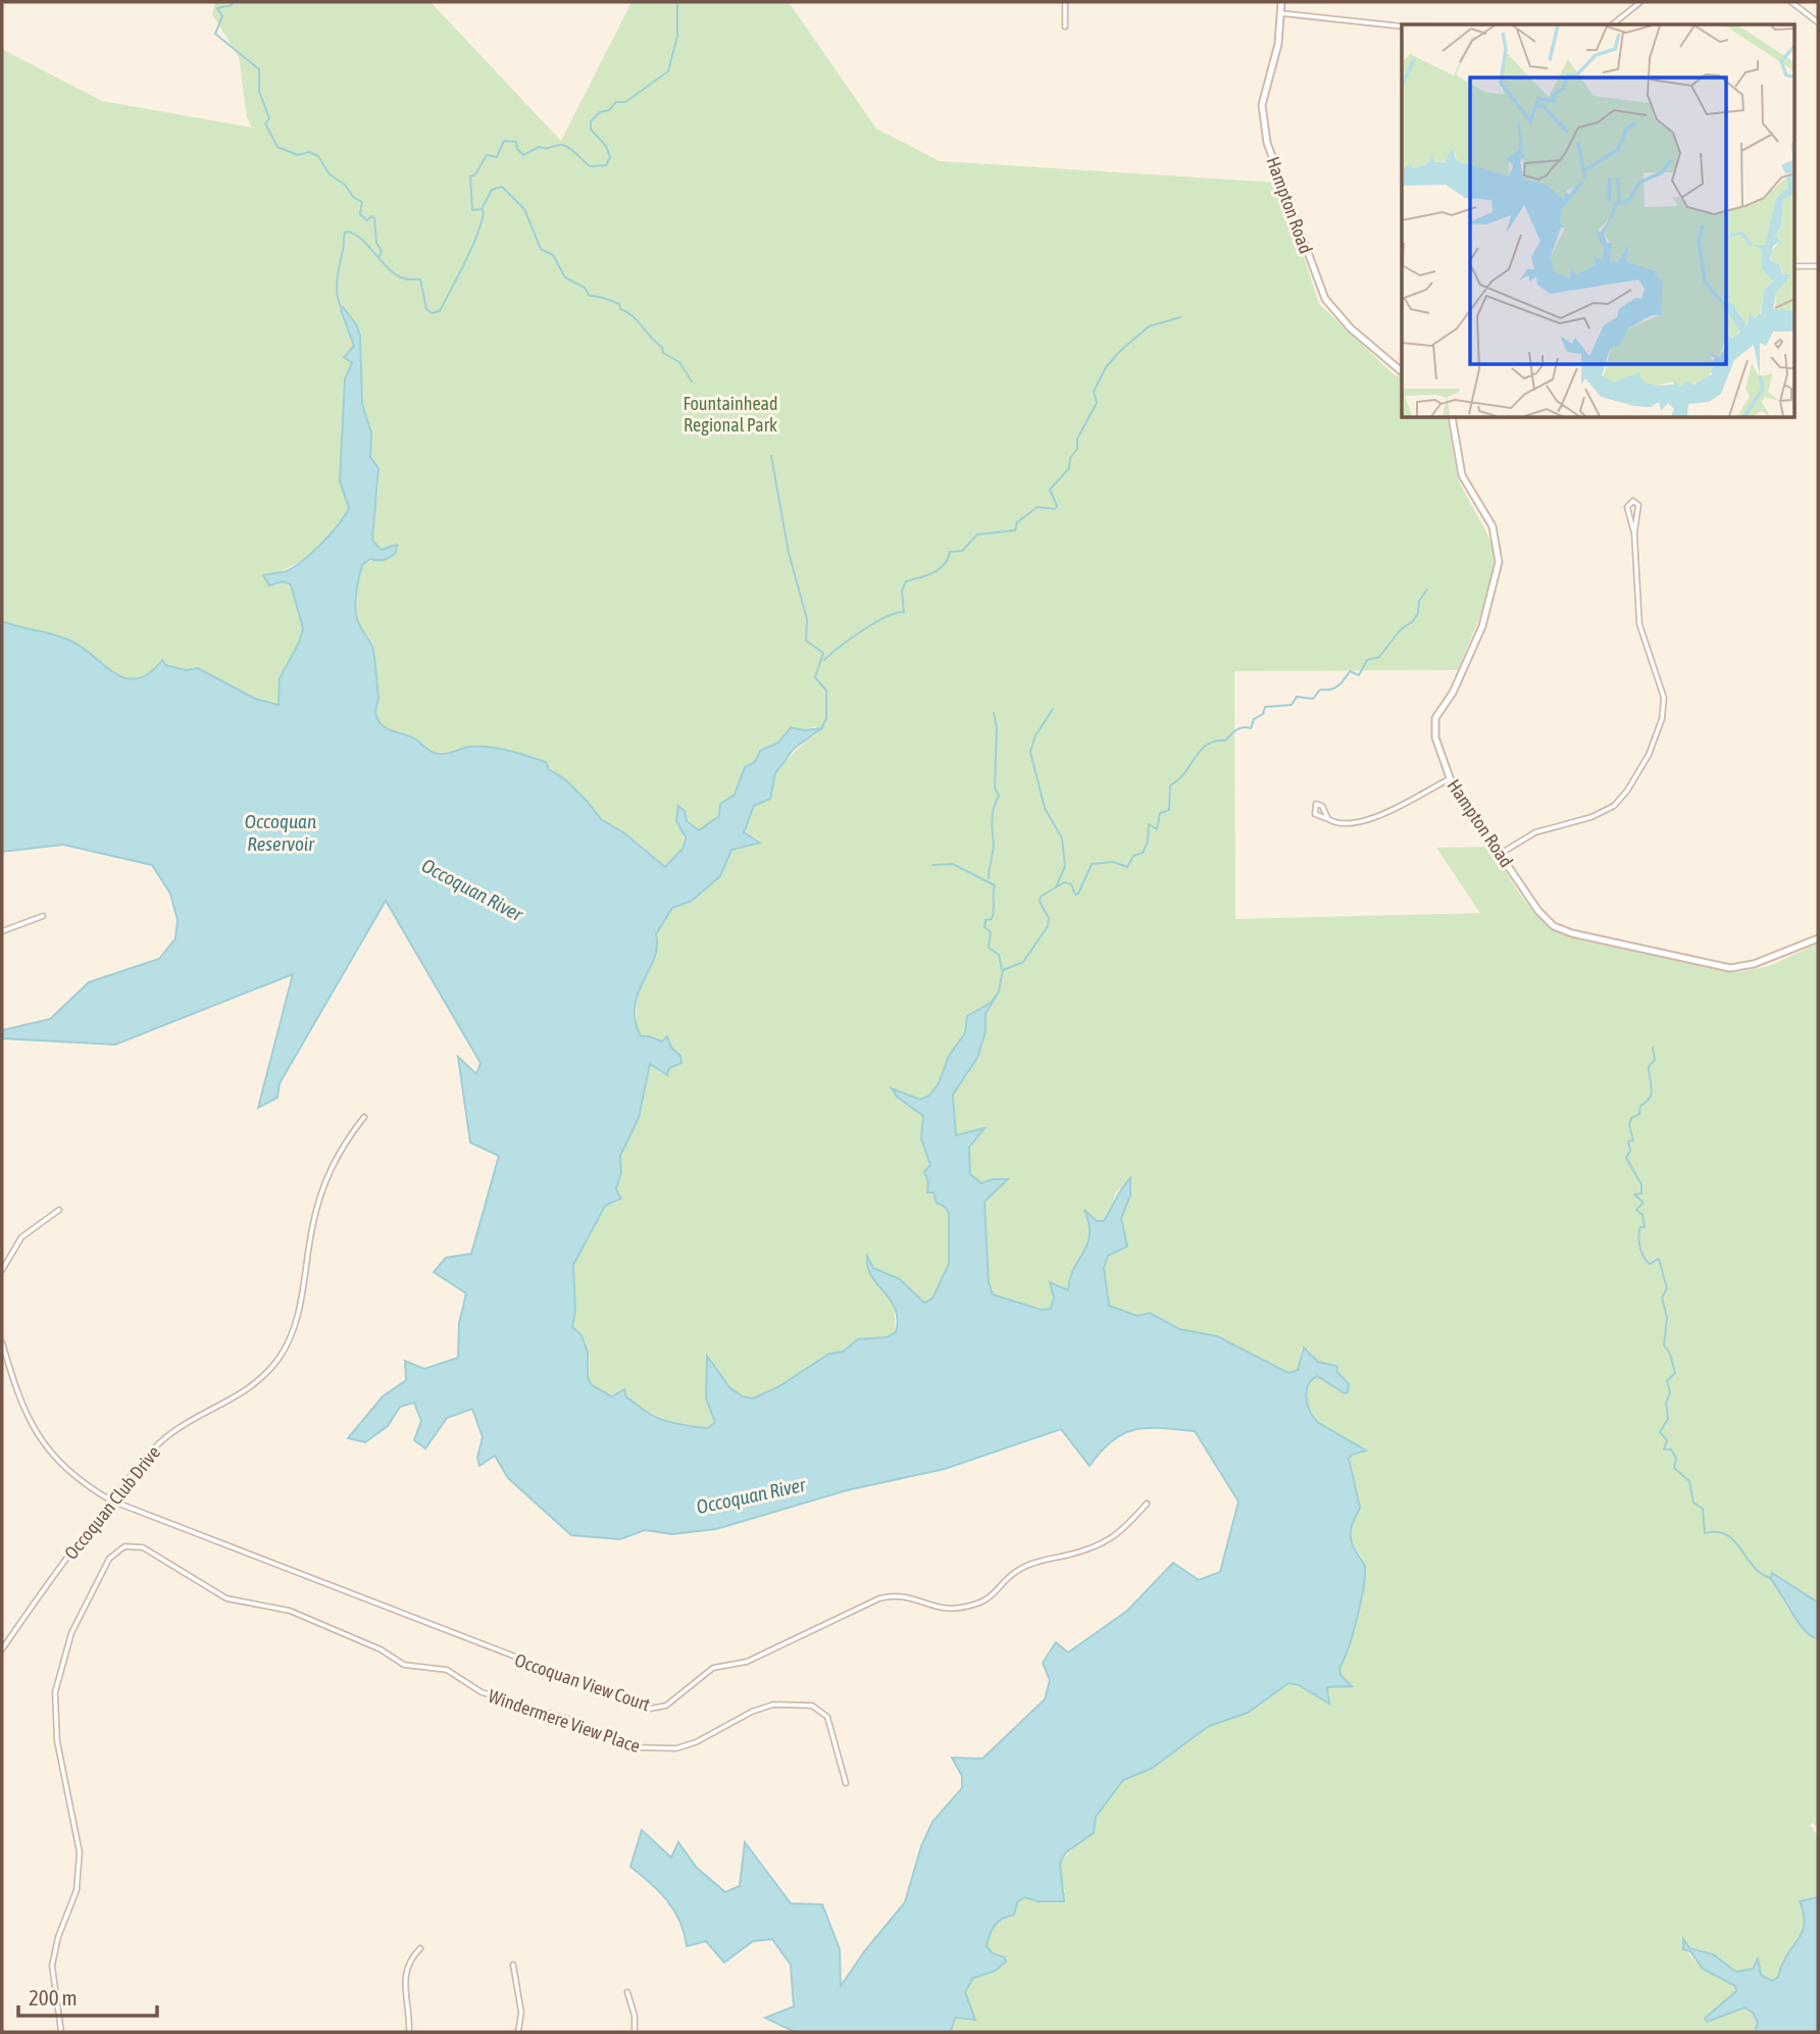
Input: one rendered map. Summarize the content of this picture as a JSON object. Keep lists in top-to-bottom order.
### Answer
{
  "streets": {
    "street": [
      "Hampton Road",
      "Occoquan Club Drive",
      "Occoquan View Court",
      "Windermere View Place"
    ]
  },
  "crossings": [
    ["Occoquan Club Drive", "Occoquan View Court"]
  ],
  "water": ["Occoquan Reservoir", "Occoquan River"],
  "parks": ["Fountainhead Regional Park"],
  "scale_bar": "200 m"
}
